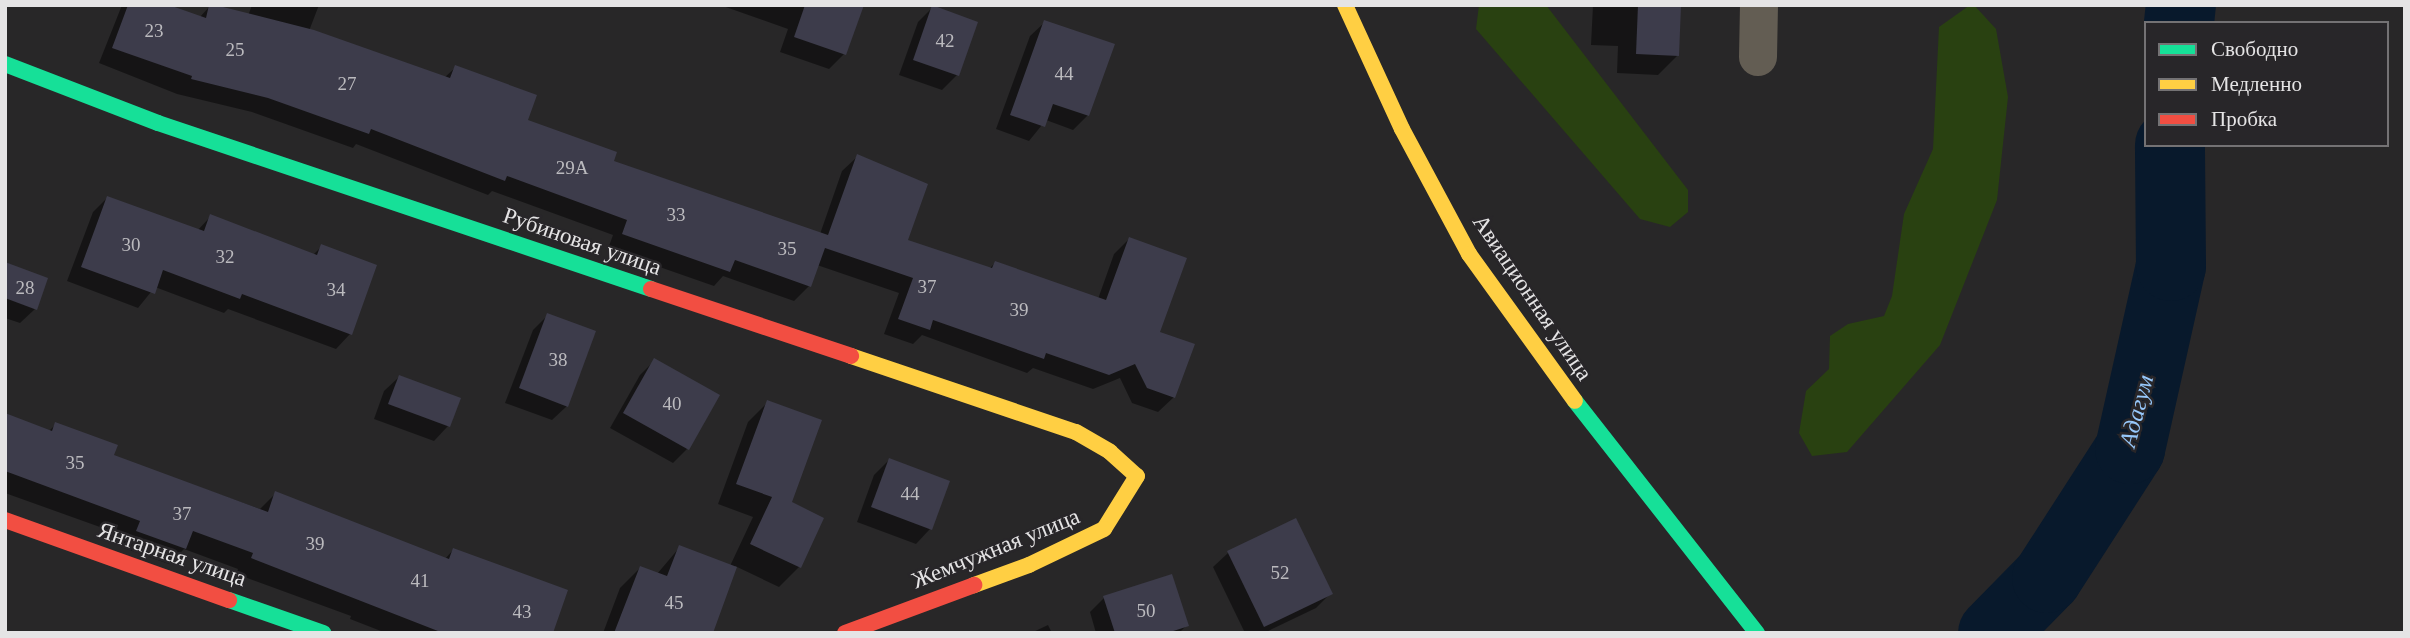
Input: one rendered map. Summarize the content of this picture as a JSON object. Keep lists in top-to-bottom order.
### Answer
{
  "streets": {
    "street": [
      "Рубиновая улица",
      "Авиационная улица",
      "Жемчужная улица",
      "Янтарная улица"
    ]
  },
  "crossings": [
    ["Рубиновая улица", "Жемчужная улица"]
  ],
  "water": ["Адагум"],
  "house_numbers": [
    "23",
    "42",
    "25",
    "44",
    "27",
    "29А",
    "33",
    "30",
    "35",
    "32",
    "37",
    "28",
    "34",
    "39",
    "38",
    "40",
    "35",
    "44",
    "37",
    "39",
    "52",
    "41",
    "45",
    "50",
    "43"
  ],
  "legend": ["Свободно", "Медленно", "Пробка"]
}
